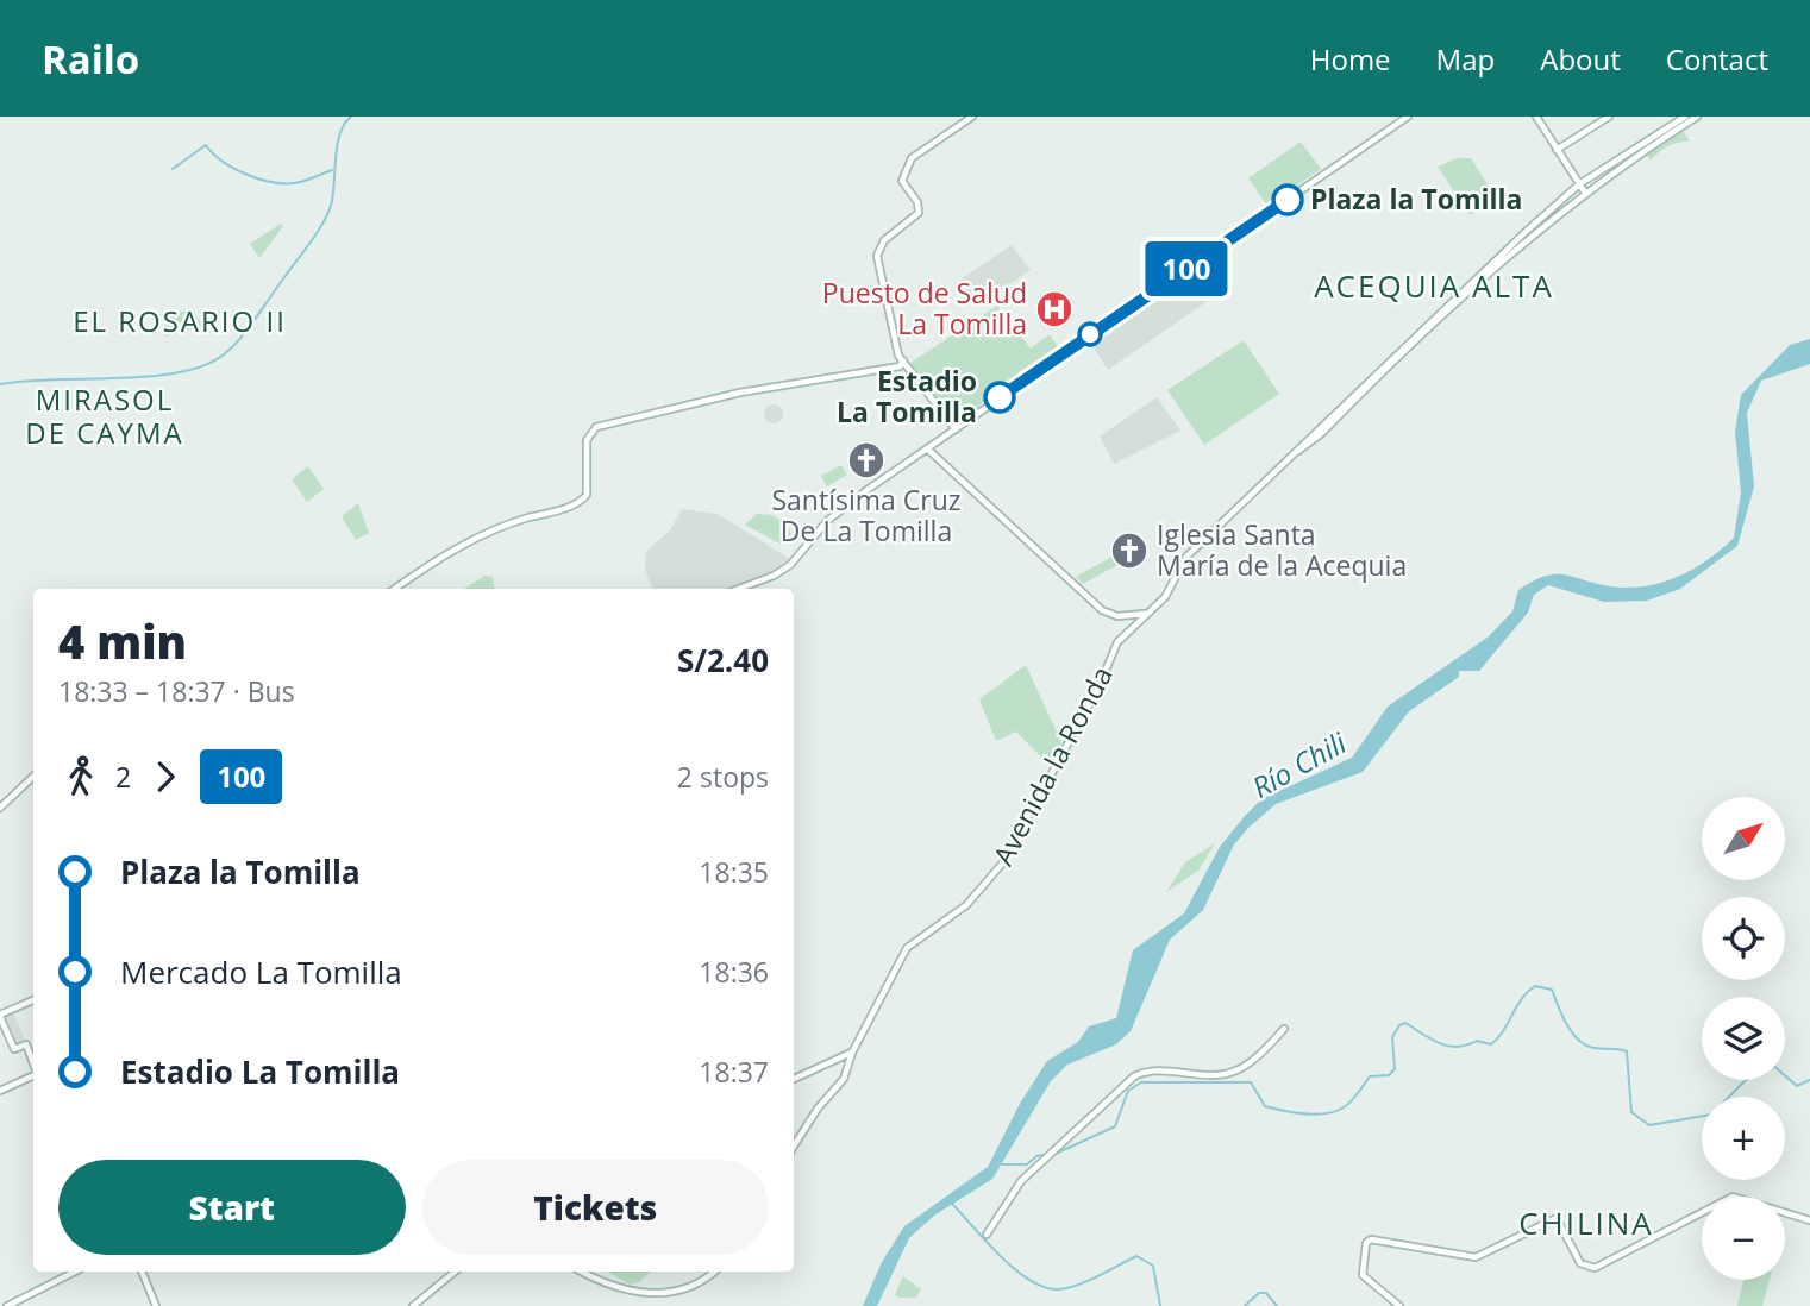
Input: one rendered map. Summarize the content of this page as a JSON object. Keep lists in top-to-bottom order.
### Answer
{
  "streets": {
    "main road": ["Avenida la Ronda"]
  },
  "districts": [
    "ACEQUIA ALTA",
    "EL ROSARIO II",
    "MIRASOL DE CAYMA",
    "CHILINA"
  ],
  "water": ["Río Chili"],
  "places": {
    "other": ["Plaza la Tomilla", "Estadio La Tomilla"],
    "hospital": ["Puesto de Salud La Tomilla"],
    "church": ["Santísima Cruz De La Tomilla", "Iglesia Santa María de la Acequia"]
  },
  "lines": ["bus line 100"],
  "north": "top right",
  "page": {
    "header": "Railo",
    "nav": [
      "Home",
      "Map",
      "About",
      "Contact"
    ],
    "on_map": "100",
    "heading": ["4 min", "18:33 – 18:37 · Bus", "S/2.40"],
    "legs": ["2", "100", "2 stops"],
    "map_buttons": ["+", "−"],
    "list": [
      {
        "name": "Plaza la Tomilla",
        "value": "18:35"
      },
      {
        "name": "Mercado La Tomilla",
        "value": "18:36"
      },
      {
        "name": "Estadio La Tomilla",
        "value": "18:37"
      }
    ],
    "buttons": ["Start", "Tickets"]
  }
}
